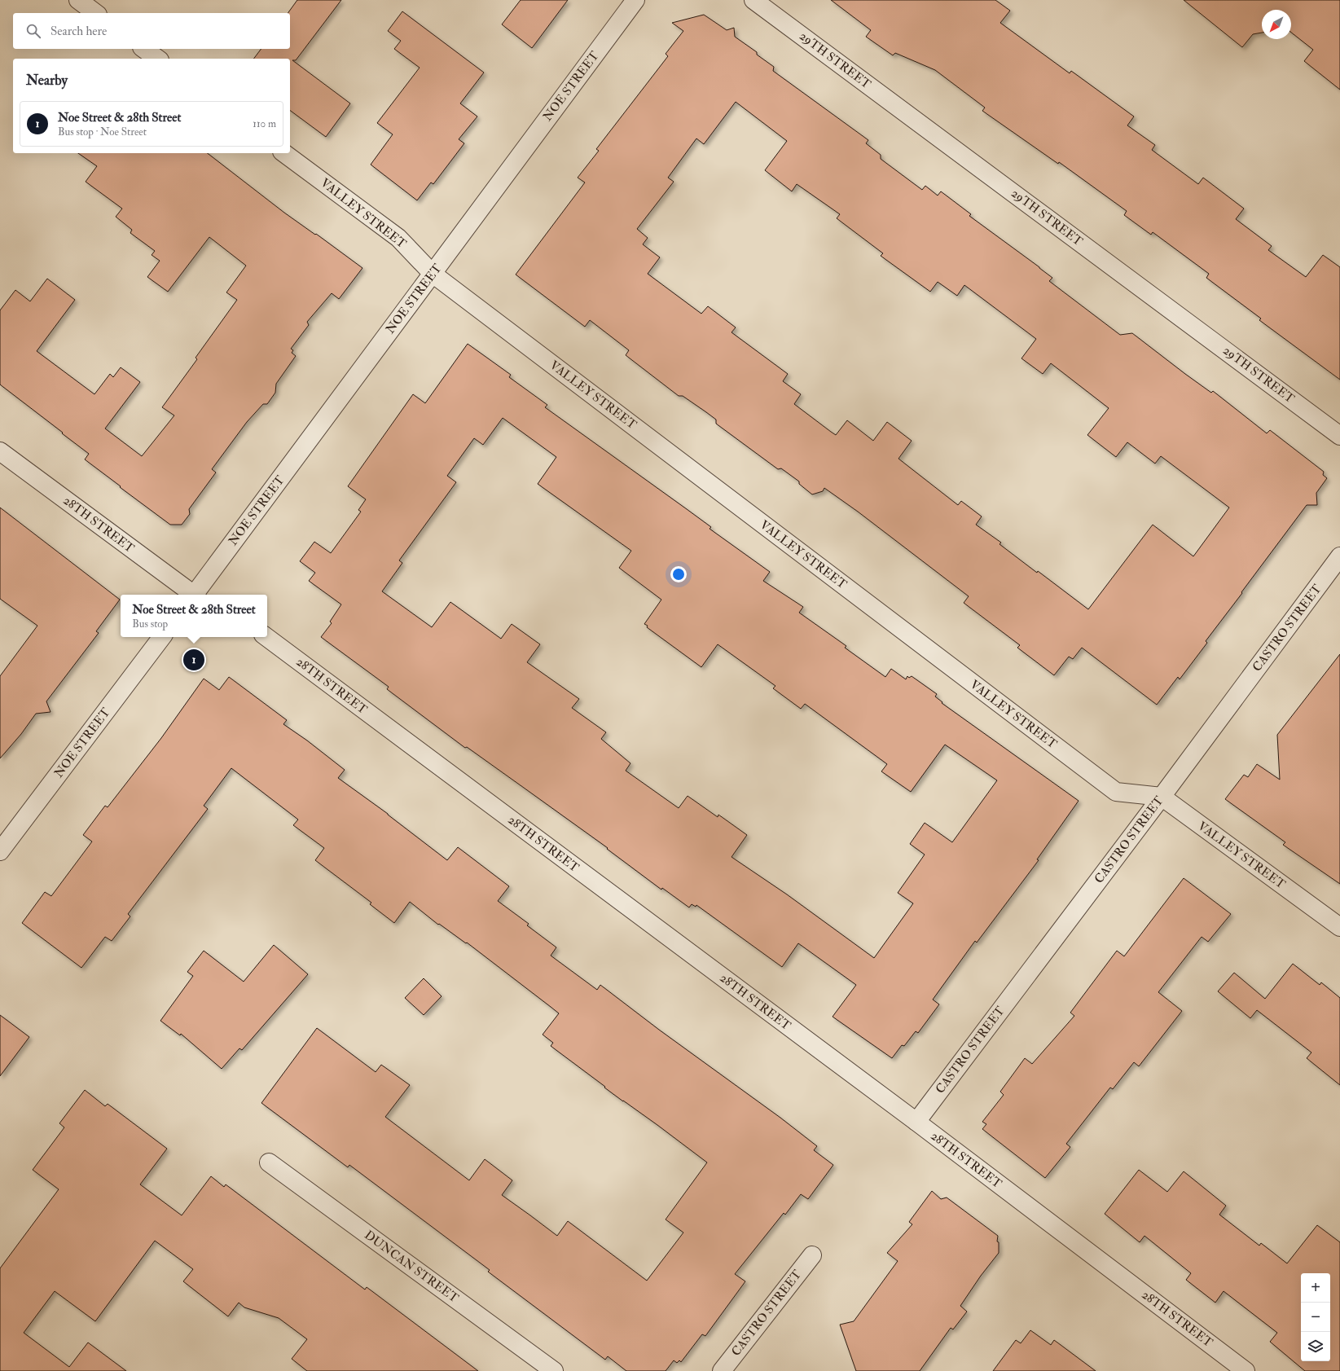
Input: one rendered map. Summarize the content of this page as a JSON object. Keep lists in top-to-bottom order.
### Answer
{
  "streets": {
    "street": [
      "29TH STREET",
      "NOE STREET",
      "VALLEY STREET",
      "28TH STREET",
      "CASTRO STREET",
      "DUNCAN STREET"
    ]
  },
  "crossings": [
    ["NOE STREET", "VALLEY STREET"],
    ["VALLEY STREET", "CASTRO STREET"],
    ["28TH STREET", "CASTRO STREET"]
  ],
  "north": "bottom left",
  "page": {
    "search": "Search here",
    "heading": "Nearby",
    "list": [
      {
        "mark": "1",
        "name": "Noe Street & 28th Street",
        "note": "Bus stop · Noe Street",
        "value": "110 m"
      }
    ],
    "popup": ["Noe Street & 28th Street", "Bus stop"],
    "pins": "1",
    "map_buttons": ["+", "−"]
  }
}
